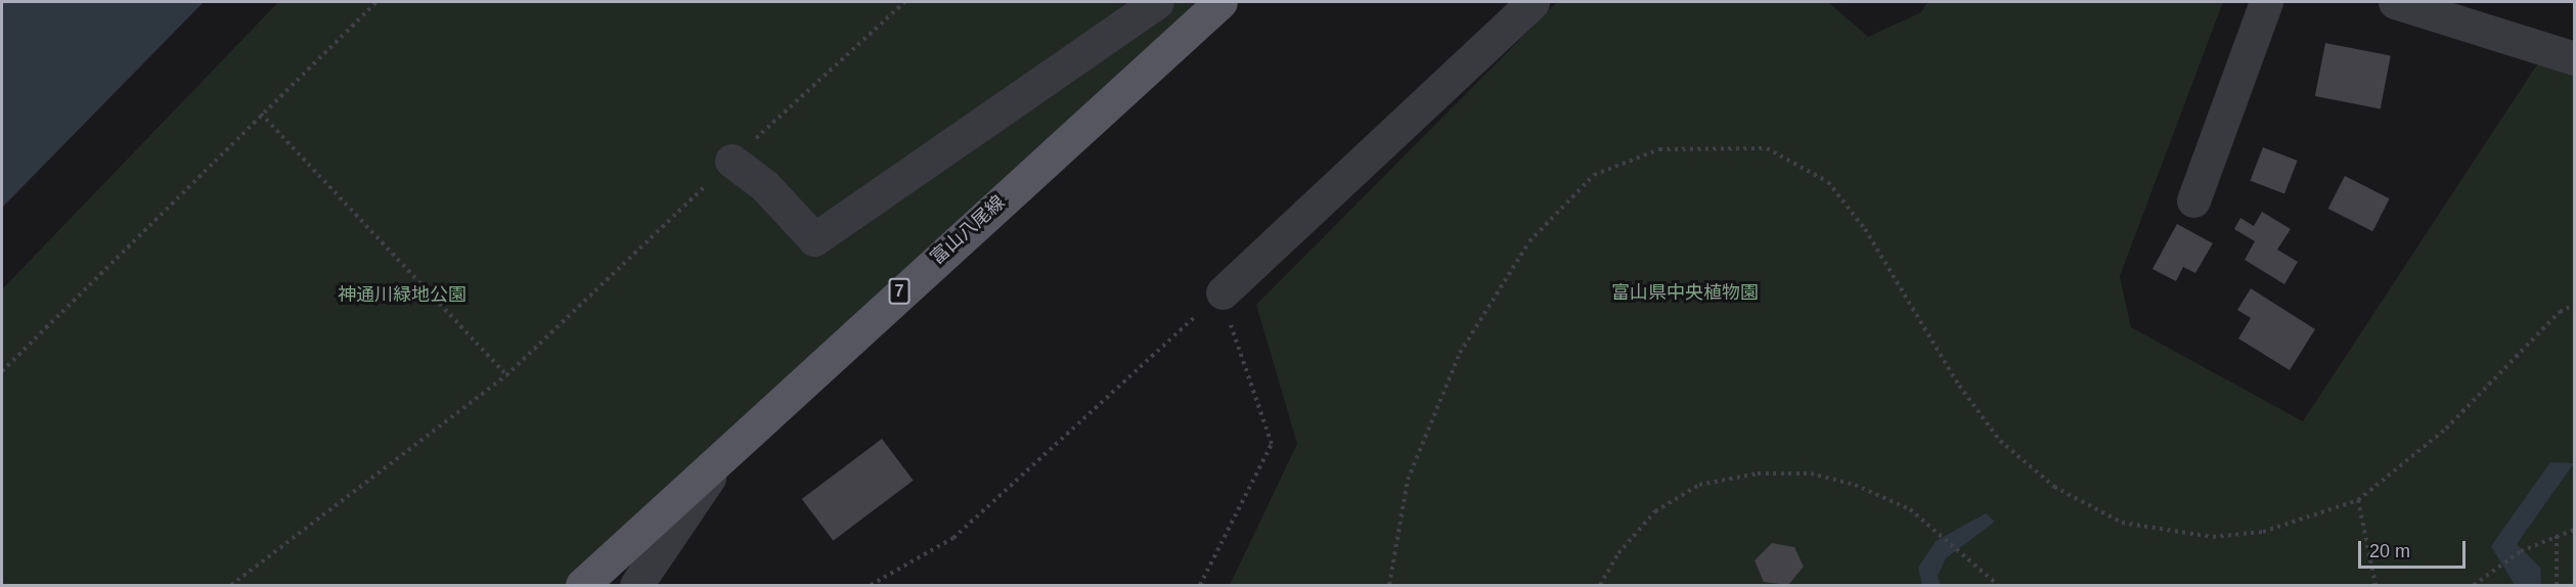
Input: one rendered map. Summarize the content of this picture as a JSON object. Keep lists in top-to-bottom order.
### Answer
{
  "streets": {
    "main road": ["富山八尾線", "7"]
  },
  "parks": ["富山県中央植物園", "神通川緑地公園"],
  "scale_bar": "20 m"
}
